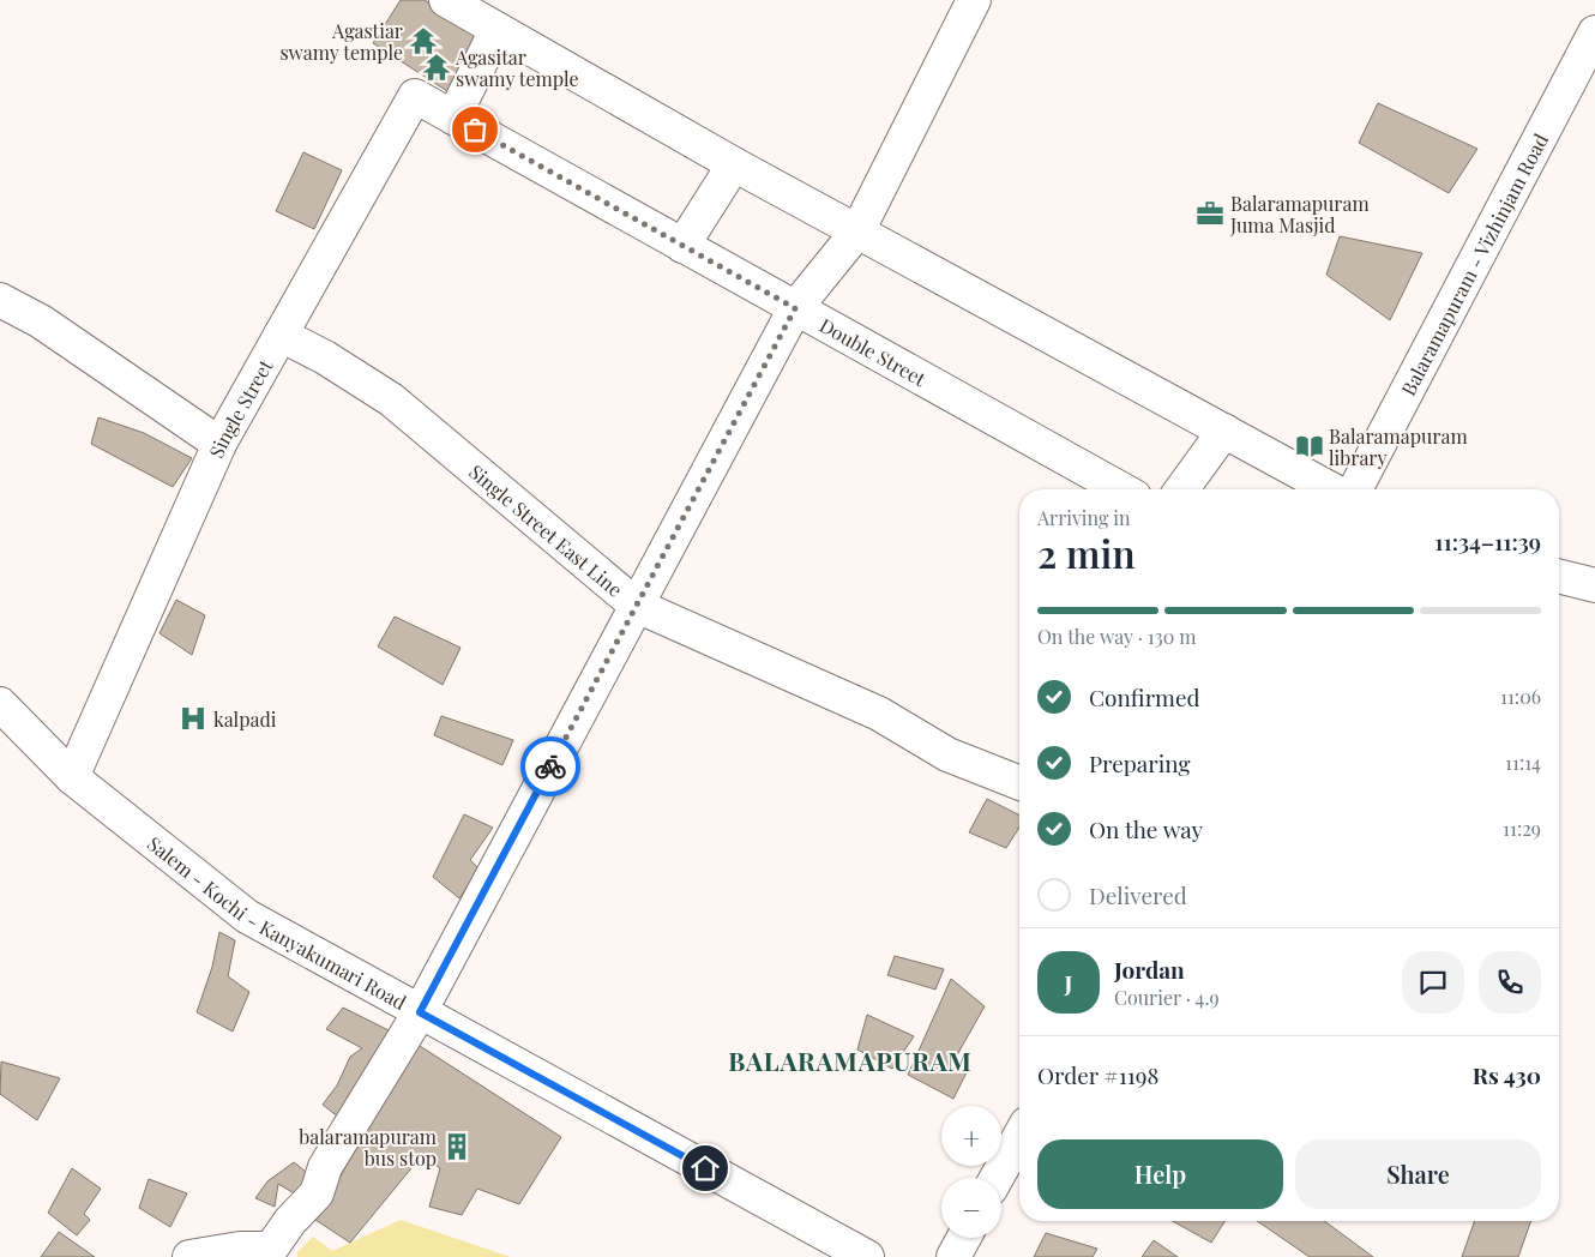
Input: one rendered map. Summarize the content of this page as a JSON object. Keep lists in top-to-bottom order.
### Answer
{
  "streets": {
    "street": [
      "Balaramapuram - Vizhinjam Road",
      "Double Street",
      "Single Street",
      "Single Street East Line",
      "Salem - Kochi - Kanyakumari Road"
    ]
  },
  "crossings": [
    ["Double Street", "Single Street"],
    ["Single Street", "Single Street East Line"],
    ["Single Street", "Salem - Kochi - Kanyakumari Road"]
  ],
  "districts": ["BALARAMAPURAM"],
  "places": {
    "temple": ["Agastiar swamy temple", "Agasitar swamy temple"],
    "office": ["Balaramapuram Juma Masjid"],
    "library": ["Balaramapuram library"],
    "hospital": ["kalpadi"],
    "building": ["balaramapuram bus stop"]
  },
  "page": {
    "heading": ["2 min", "Arriving in", "11:34–11:39"],
    "panel": [
      "Jordan",
      "Courier · 4.9",
      "Order #1198",
      "Rs 430"
    ],
    "bar": "On the way · 130 m",
    "list": [
      ["Confirmed", "11:06"],
      ["Preparing", "11:14"],
      ["On the way", "11:29"],
      "Delivered"
    ],
    "round": "J",
    "map_buttons": ["+", "−"],
    "buttons": ["Help", "Share"]
  }
}
